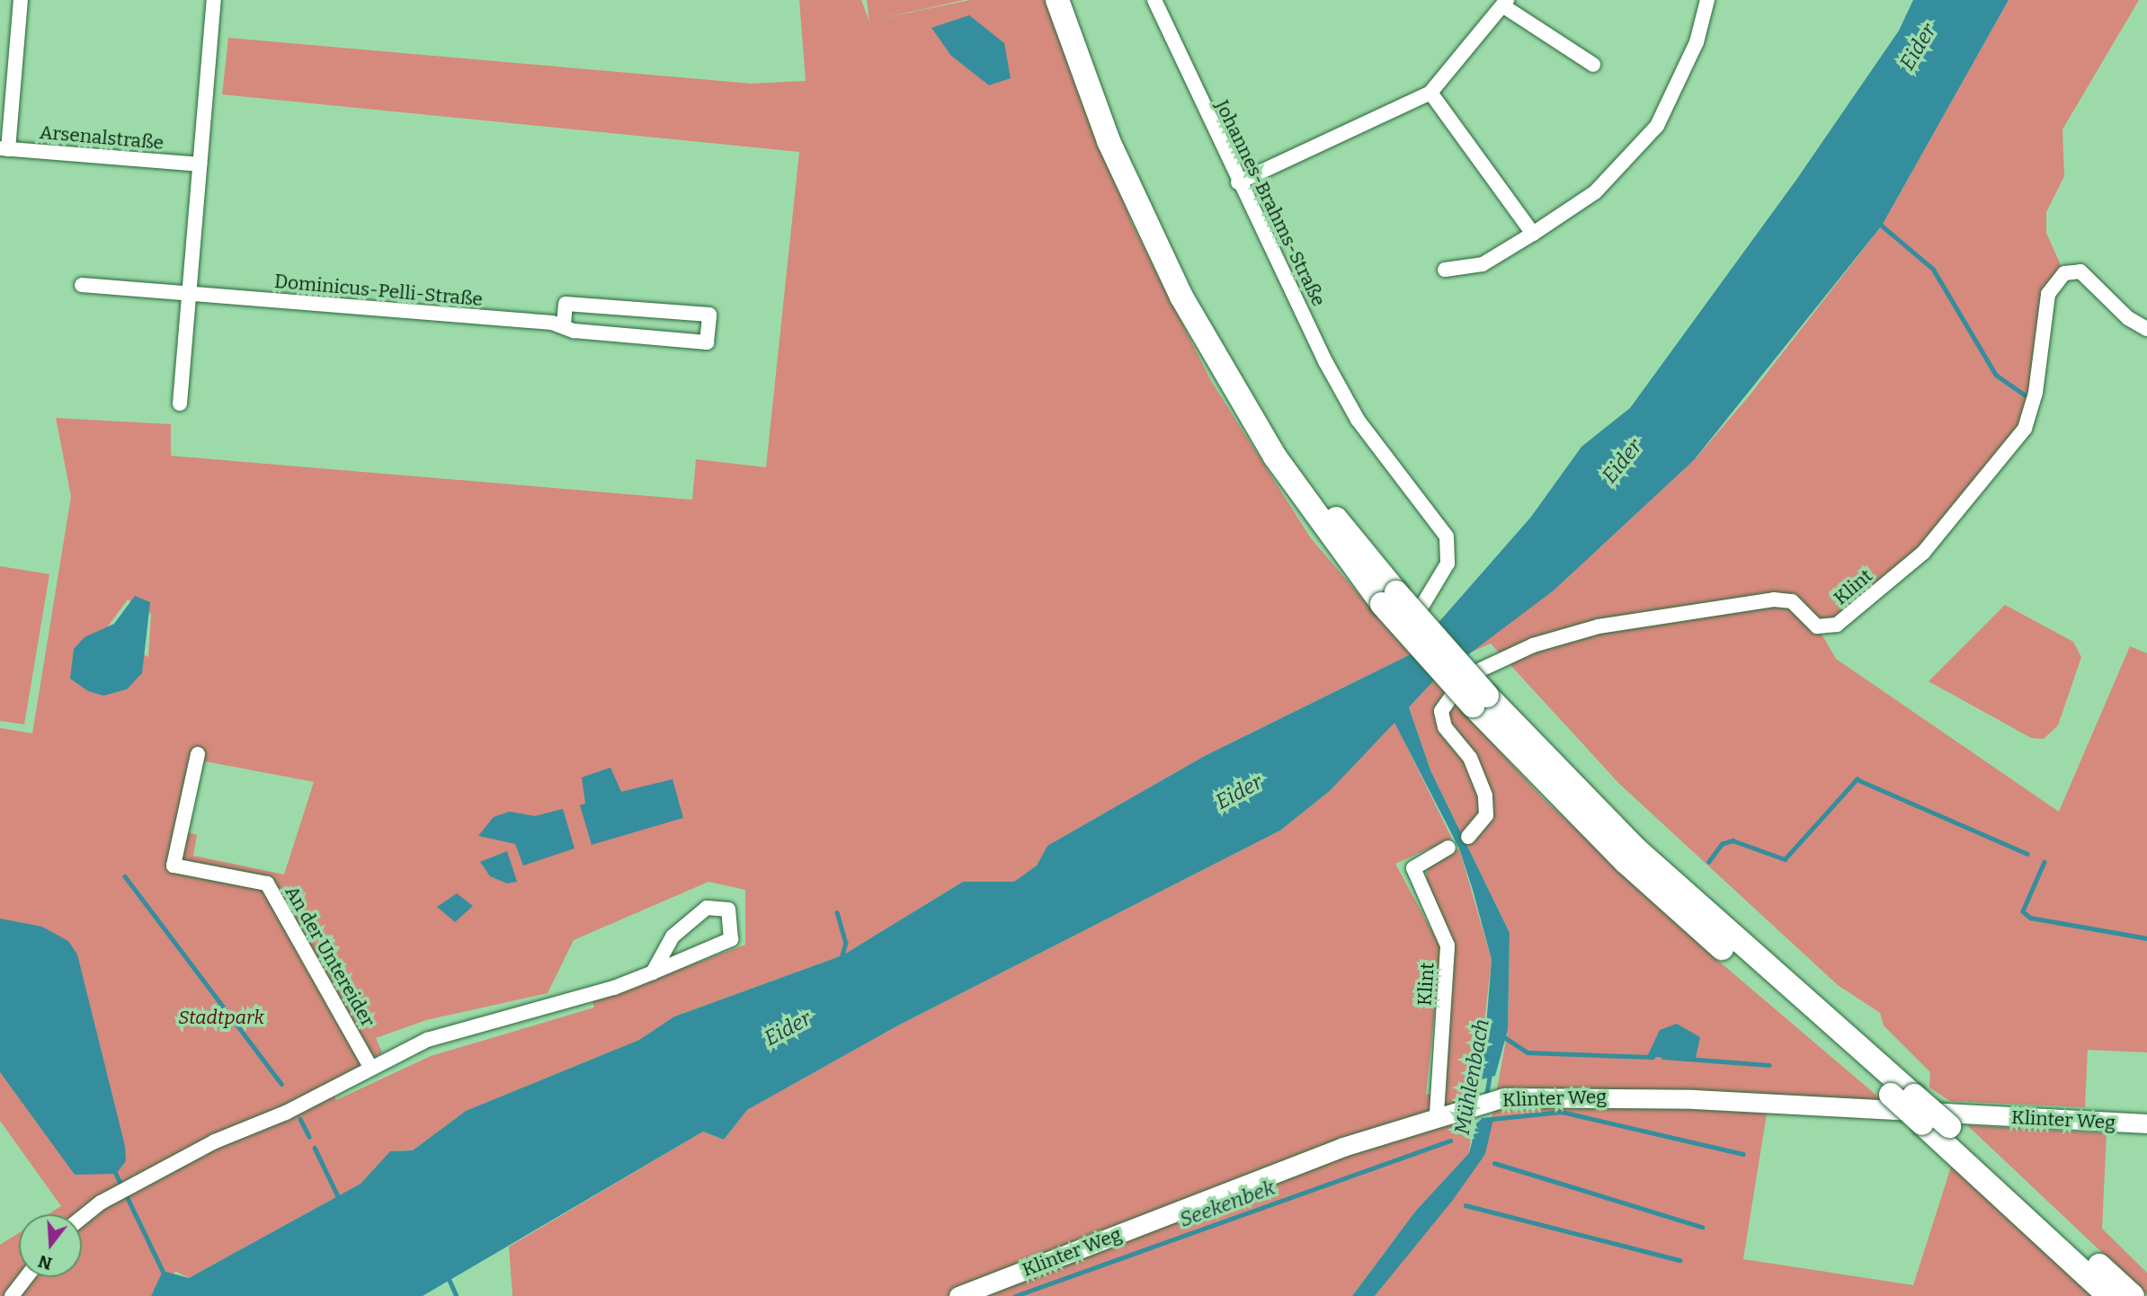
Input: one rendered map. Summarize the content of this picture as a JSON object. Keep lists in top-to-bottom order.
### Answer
{
  "streets": {
    "street": [
      "Arsenalstraße",
      "Johannes-Brahms-Straße",
      "Dominicus-Pelli-Straße",
      "Klint",
      "An der Untereider",
      "Klinter Weg"
    ]
  },
  "crossings": [
    ["Klint", "Klinter Weg"]
  ],
  "water": ["Eider", "Mühlenbach", "Seekenbek"],
  "parks": ["Stadtpark"],
  "north": "bottom"
}
